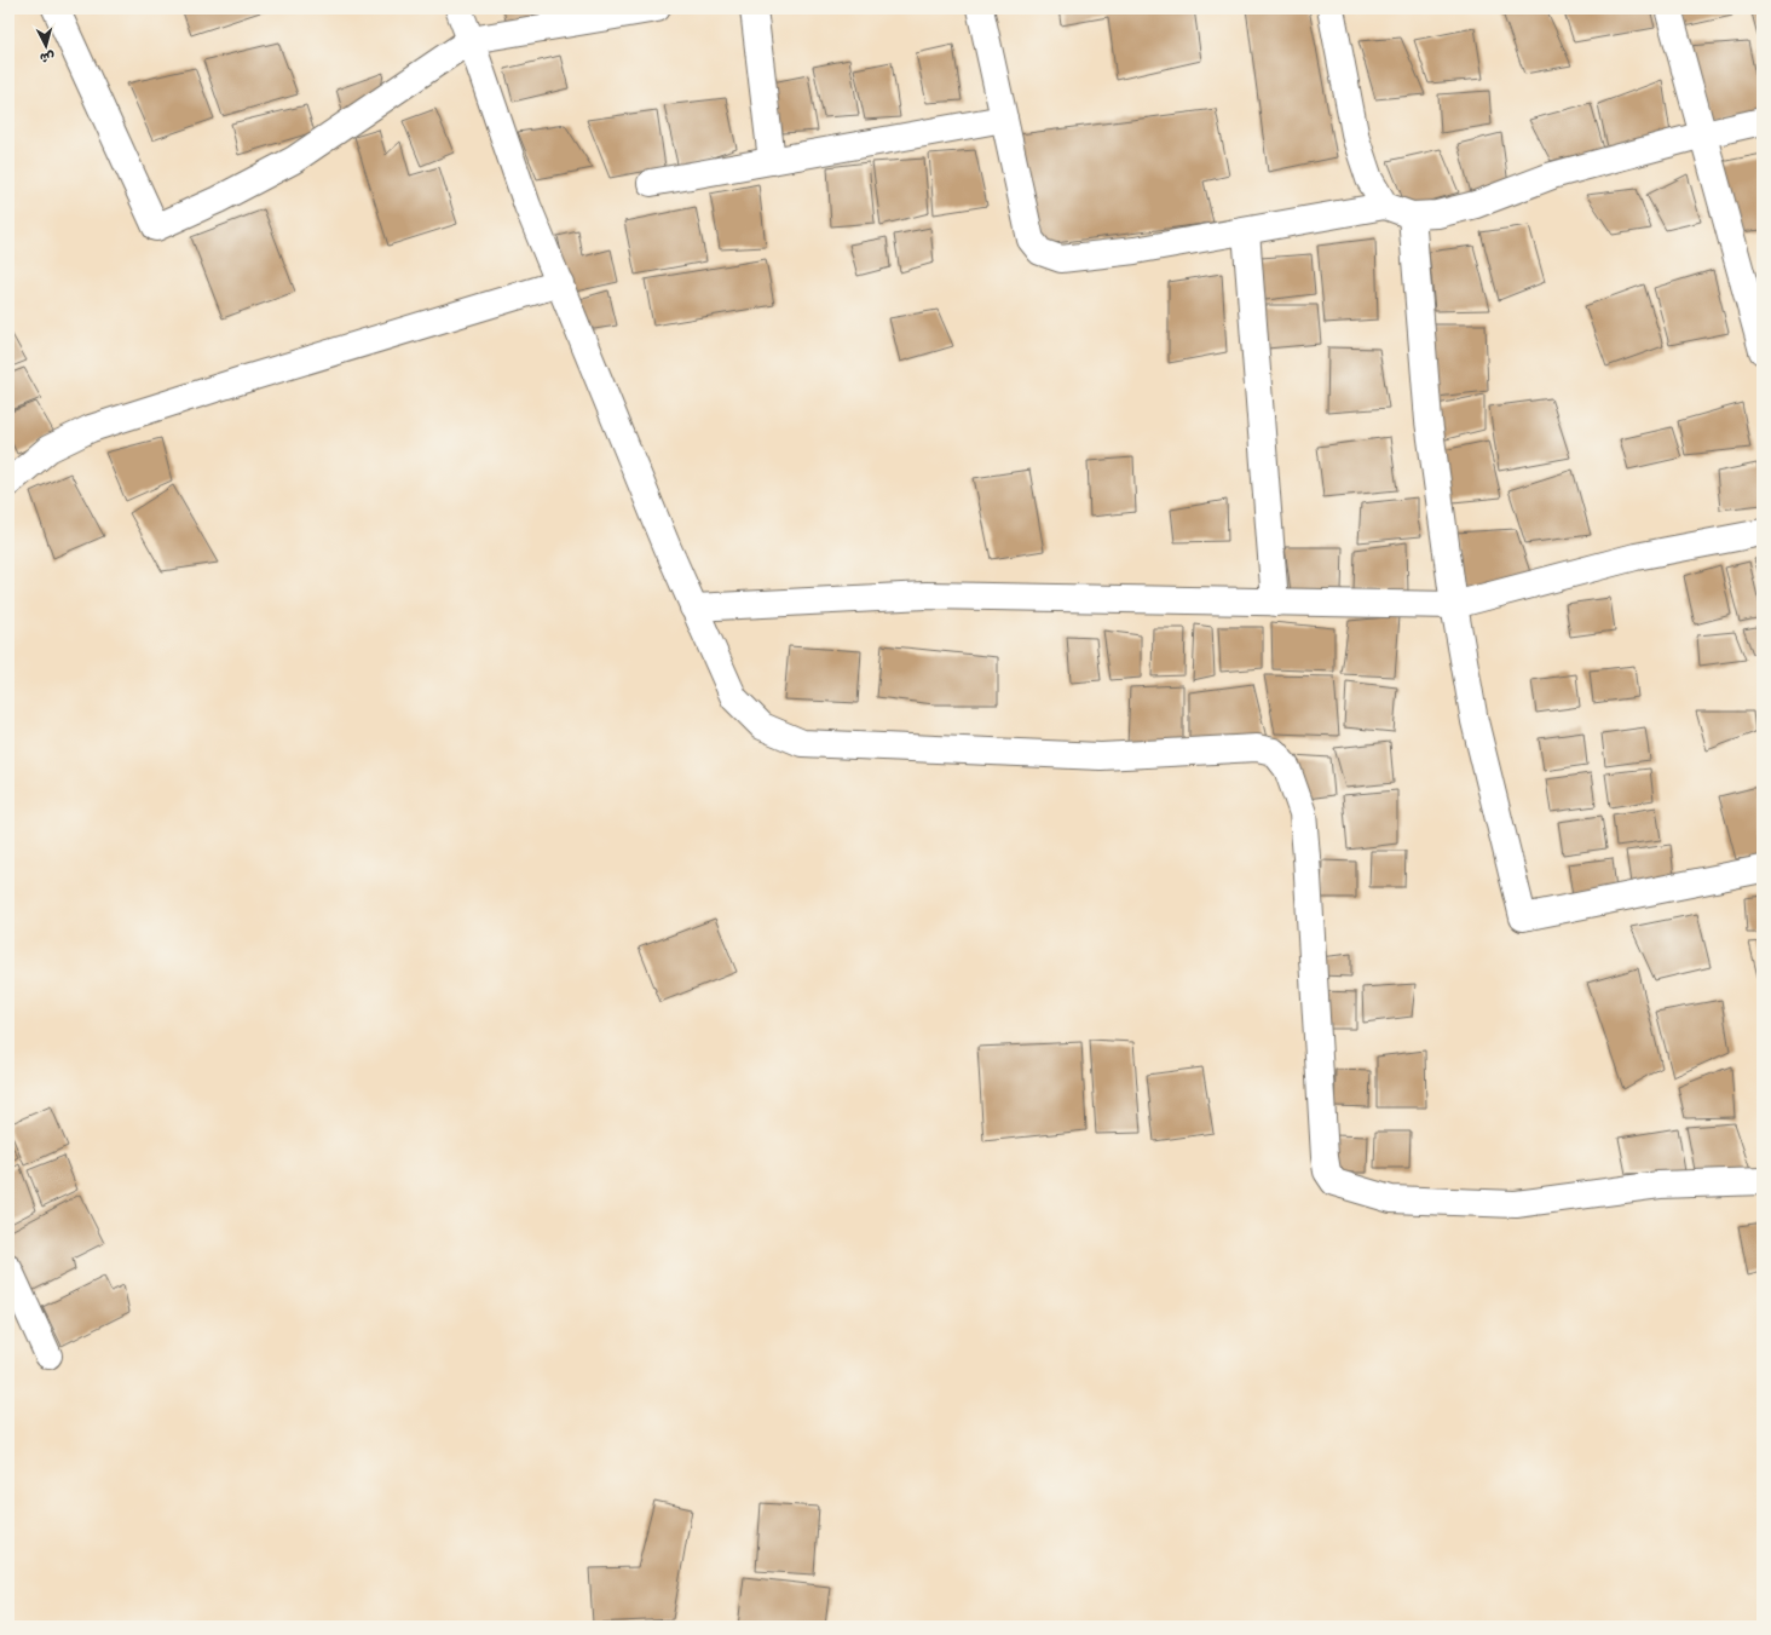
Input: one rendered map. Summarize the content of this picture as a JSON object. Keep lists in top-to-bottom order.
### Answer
{
  "north": "bottom"
}
